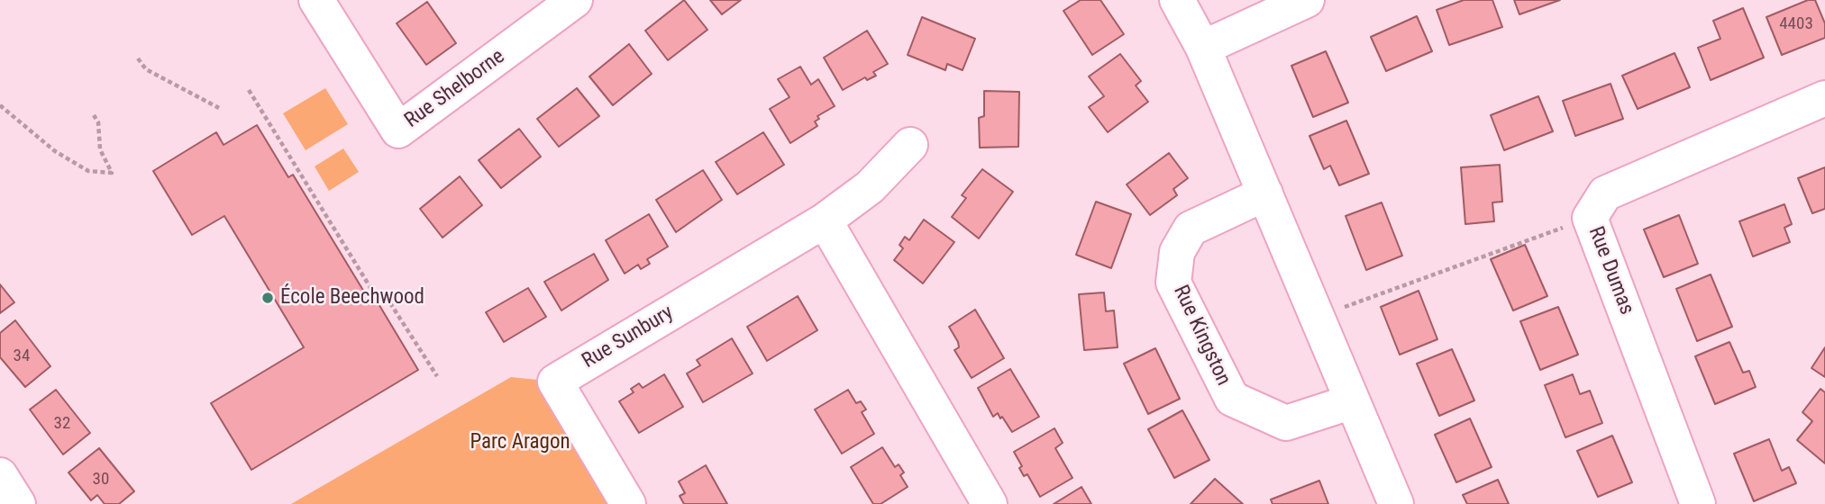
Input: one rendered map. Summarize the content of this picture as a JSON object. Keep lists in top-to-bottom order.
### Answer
{
  "streets": {
    "street": [
      "Rue Shelborne",
      "Rue Dumas",
      "Rue Kingston",
      "Rue Sunbury"
    ]
  },
  "parks": ["Parc Aragon"],
  "places": ["École Beechwood"],
  "house_numbers": [
    "4403",
    "34",
    "32",
    "30"
  ]
}
